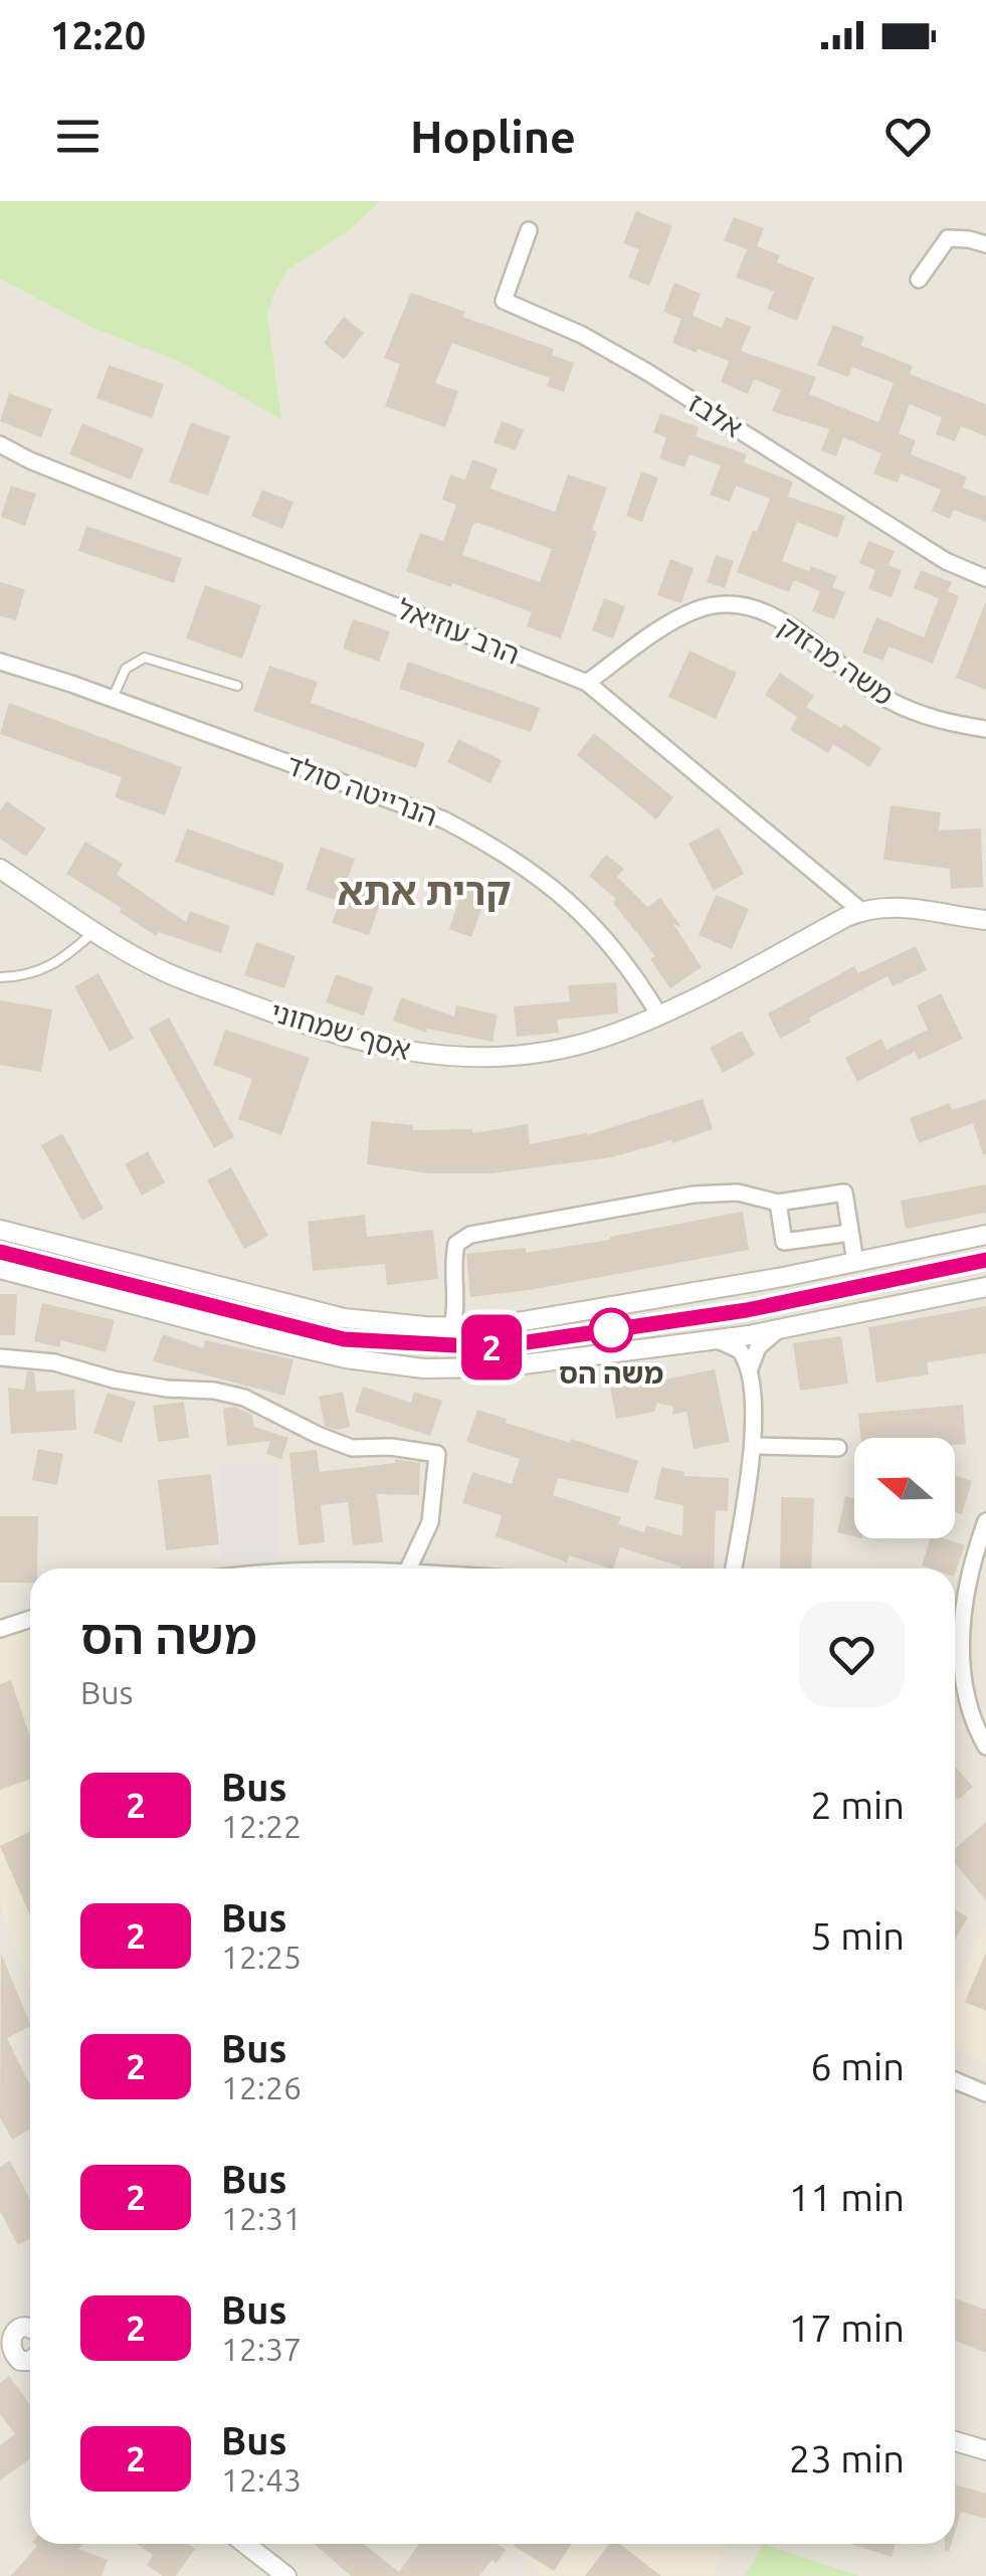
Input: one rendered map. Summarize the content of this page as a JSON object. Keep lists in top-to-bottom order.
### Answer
{
  "streets": {
    "street": [
      "אלבז",
      "הרב עוזיאל",
      "משה מרזוק",
      "הנרייטה סולד",
      "אסף שמחוני"
    ]
  },
  "crossings": [
    ["הרב עוזיאל", "משה מרזוק"],
    ["הרב עוזיאל", "אסף שמחוני"],
    ["הנרייטה סולד", "אסף שמחוני"]
  ],
  "districts": ["קרית אתא"],
  "places": ["משה הס"],
  "lines": ["bus line 2"],
  "north": "left",
  "page": {
    "status": "12:20",
    "header": "Hopline",
    "on_map": "2",
    "heading": ["משה הס", "Bus"],
    "list": [
      {
        "mark": "2",
        "name": "Bus",
        "note": "12:22",
        "value": "2 min"
      },
      {
        "mark": "2",
        "name": "Bus",
        "note": "12:25",
        "value": "5 min"
      },
      {
        "mark": "2",
        "name": "Bus",
        "note": "12:26",
        "value": "6 min"
      },
      {
        "mark": "2",
        "name": "Bus",
        "note": "12:31",
        "value": "11 min"
      },
      {
        "mark": "2",
        "name": "Bus",
        "note": "12:37",
        "value": "17 min"
      },
      {
        "mark": "2",
        "name": "Bus",
        "note": "12:43",
        "value": "23 min"
      }
    ]
  }
}
